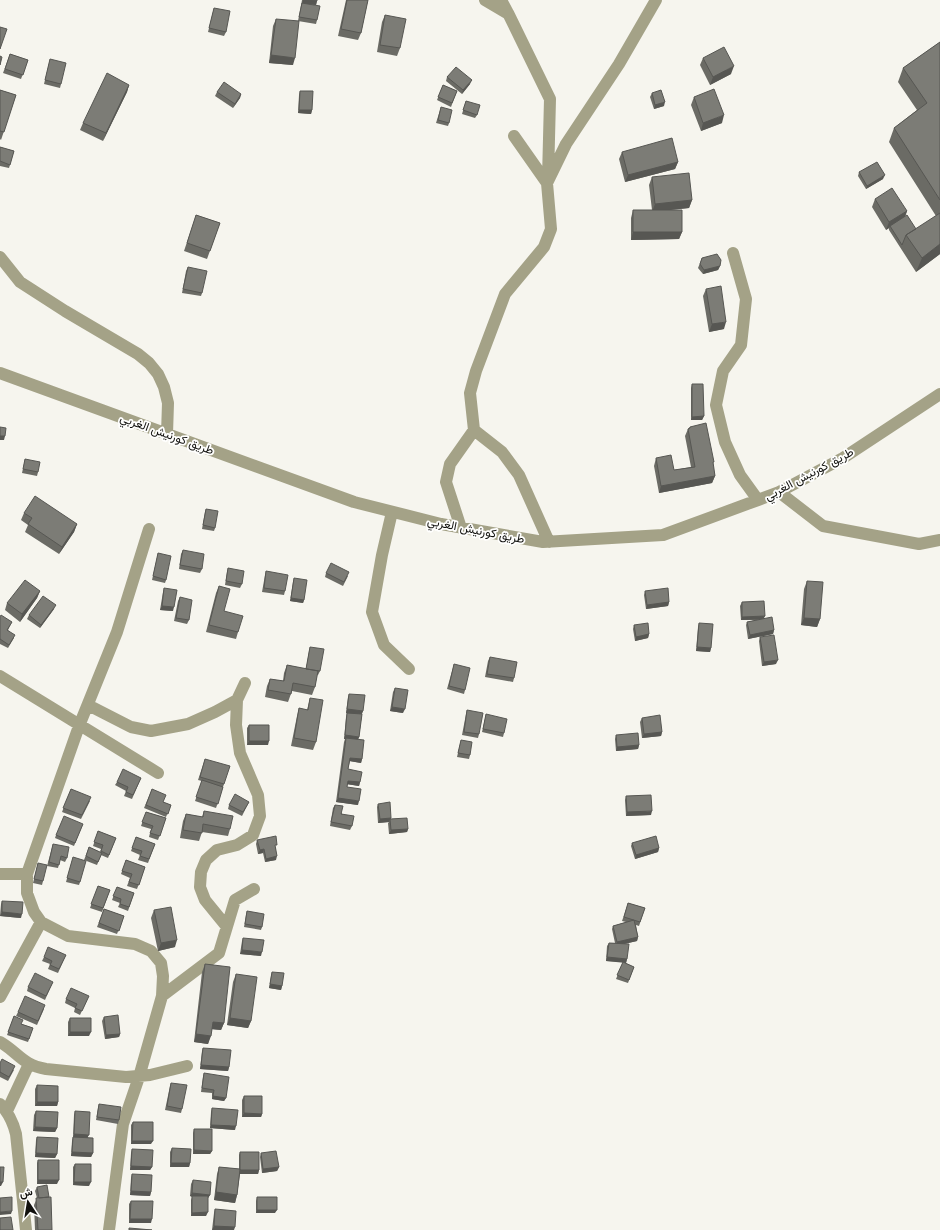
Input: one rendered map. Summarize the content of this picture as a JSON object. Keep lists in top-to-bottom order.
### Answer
{
  "streets": {
    "street": ["طريق كورنيش الغربي"]
  },
  "north": "top"
}
